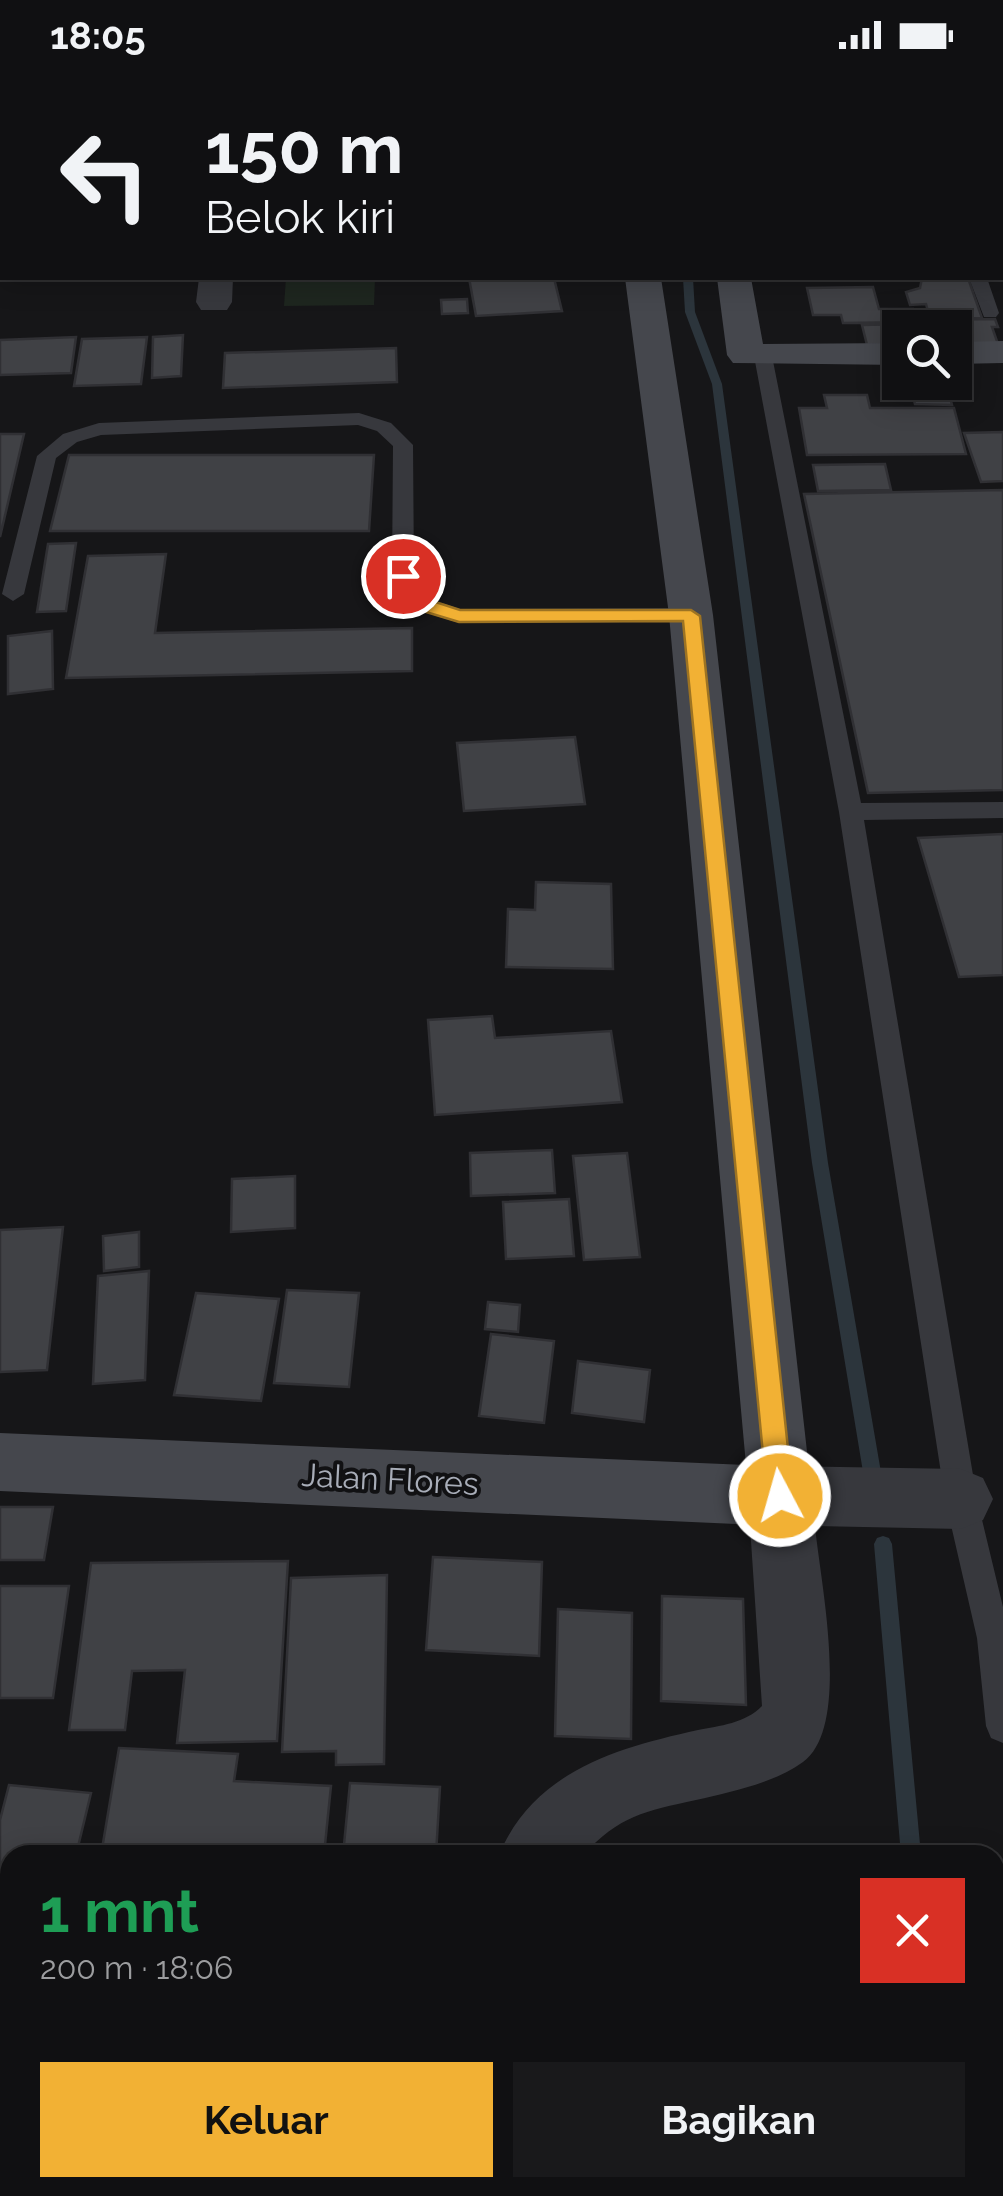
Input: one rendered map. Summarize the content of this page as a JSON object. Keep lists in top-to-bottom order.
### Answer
{
  "streets": {
    "street": ["Jalan Flores"]
  },
  "page": {
    "status": "18:05",
    "turn": ["150 m", "Belok kiri"],
    "heading": ["1 mnt", "200 m · 18:06"],
    "buttons": ["Keluar", "Bagikan"]
  }
}
